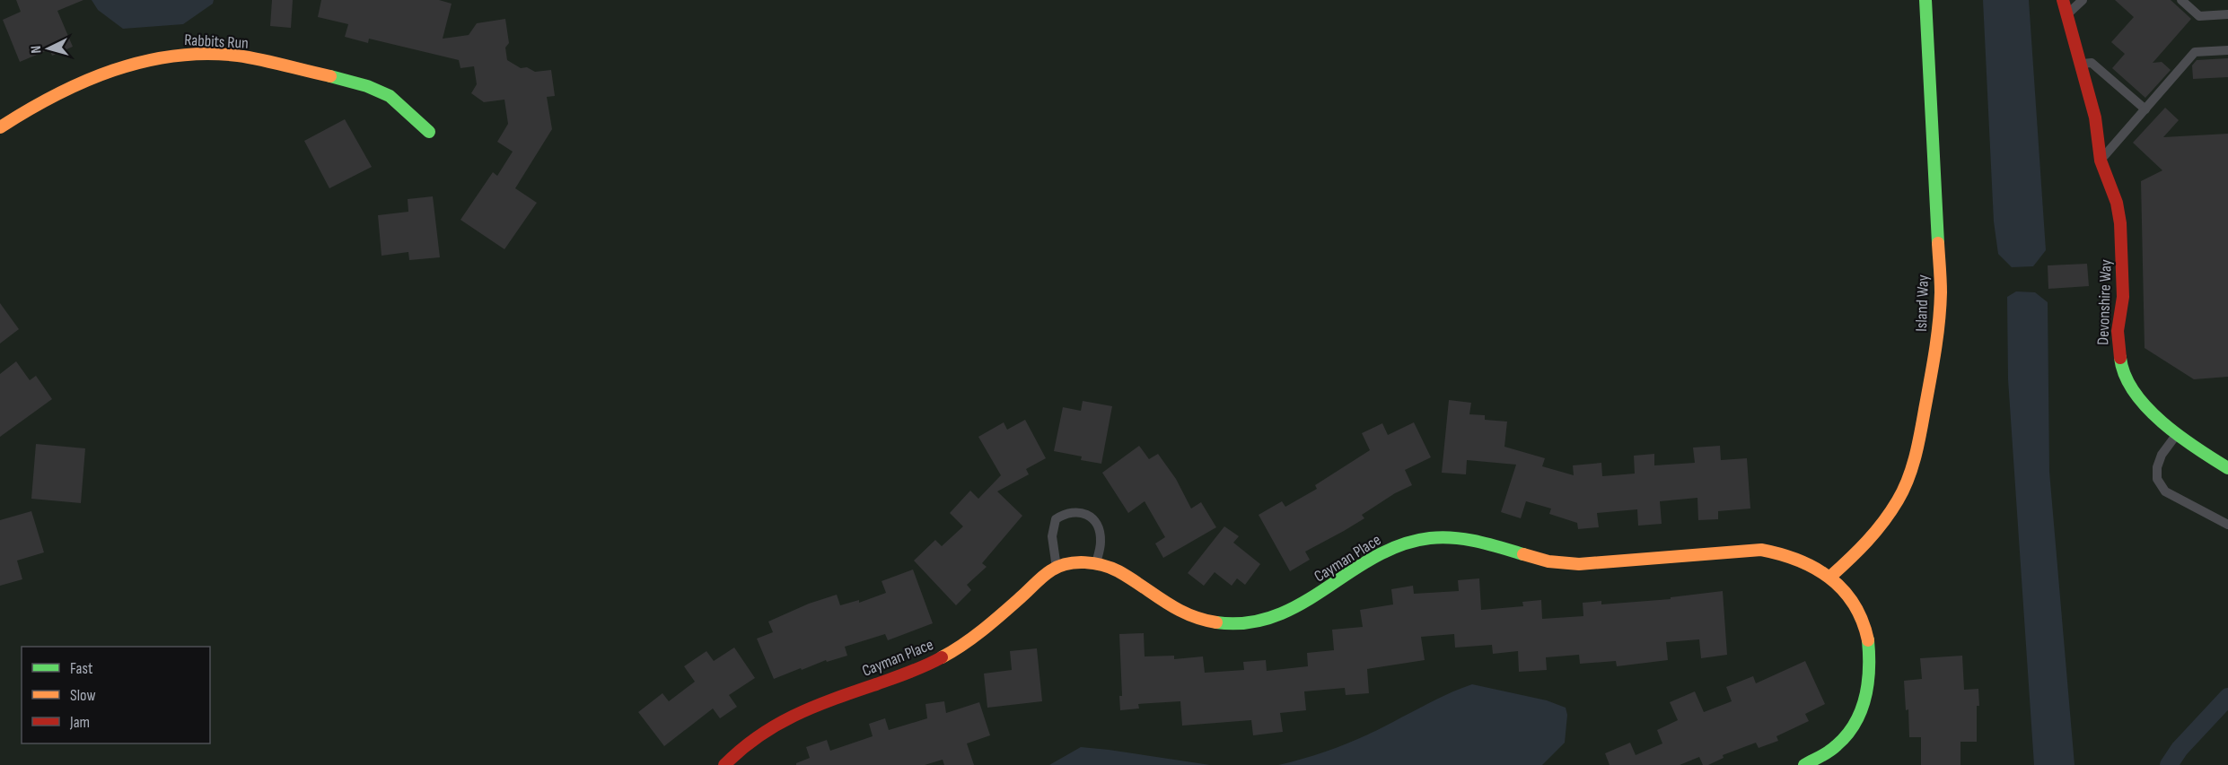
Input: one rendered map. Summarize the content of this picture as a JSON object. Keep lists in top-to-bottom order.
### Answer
{
  "streets": {
    "street": [
      "Rabbits Run",
      "Devonshire Way",
      "Island Way",
      "Cayman Place"
    ]
  },
  "crossings": [
    ["Island Way", "Cayman Place"]
  ],
  "legend": ["Fast", "Slow", "Jam"],
  "north": "left"
}
